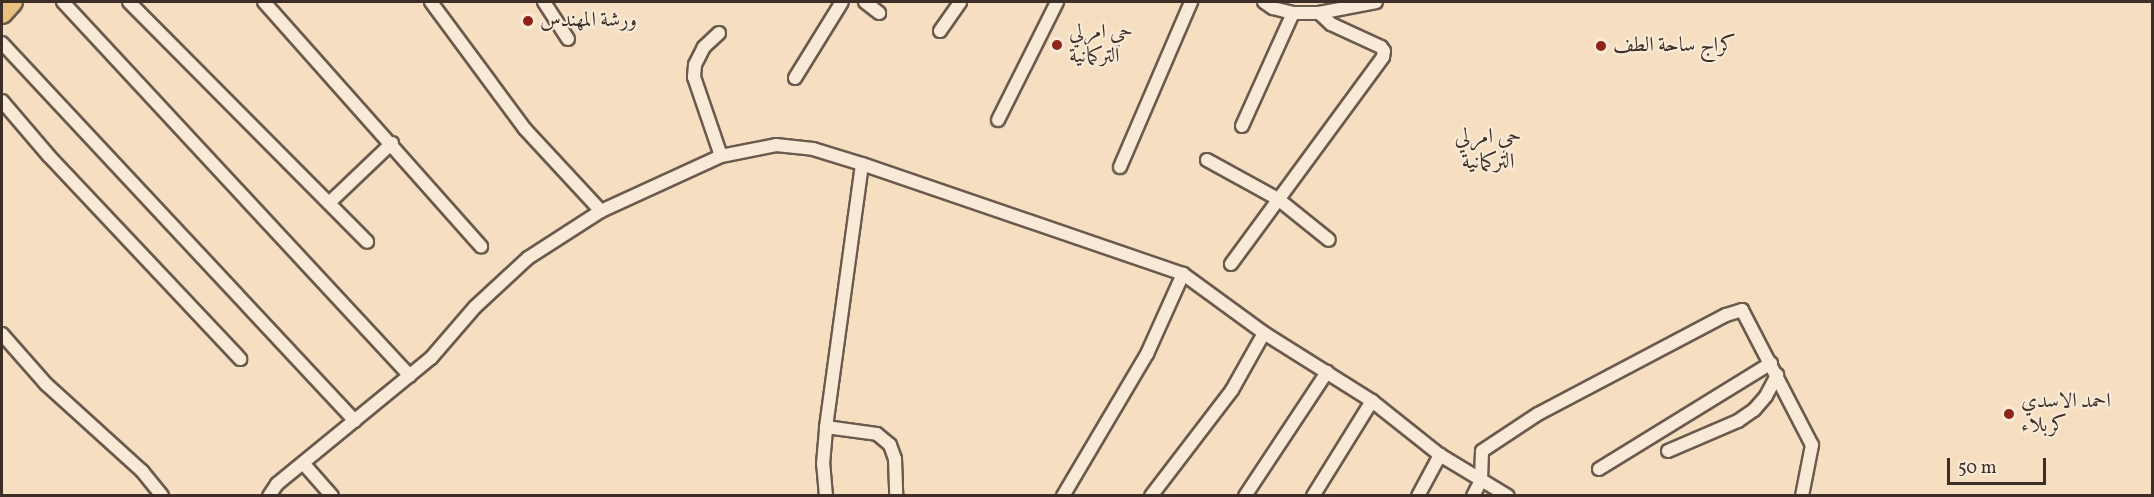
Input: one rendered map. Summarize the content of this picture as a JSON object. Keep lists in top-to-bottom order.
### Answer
{
  "districts": ["حي امرلي التركمانية"],
  "places": [
    "ورشة المهندس",
    "حي امرلي التركمانية",
    "كراج ساحة الطف",
    "احمد الاسدي كربلاء"
  ],
  "scale_bar": "50 m"
}
